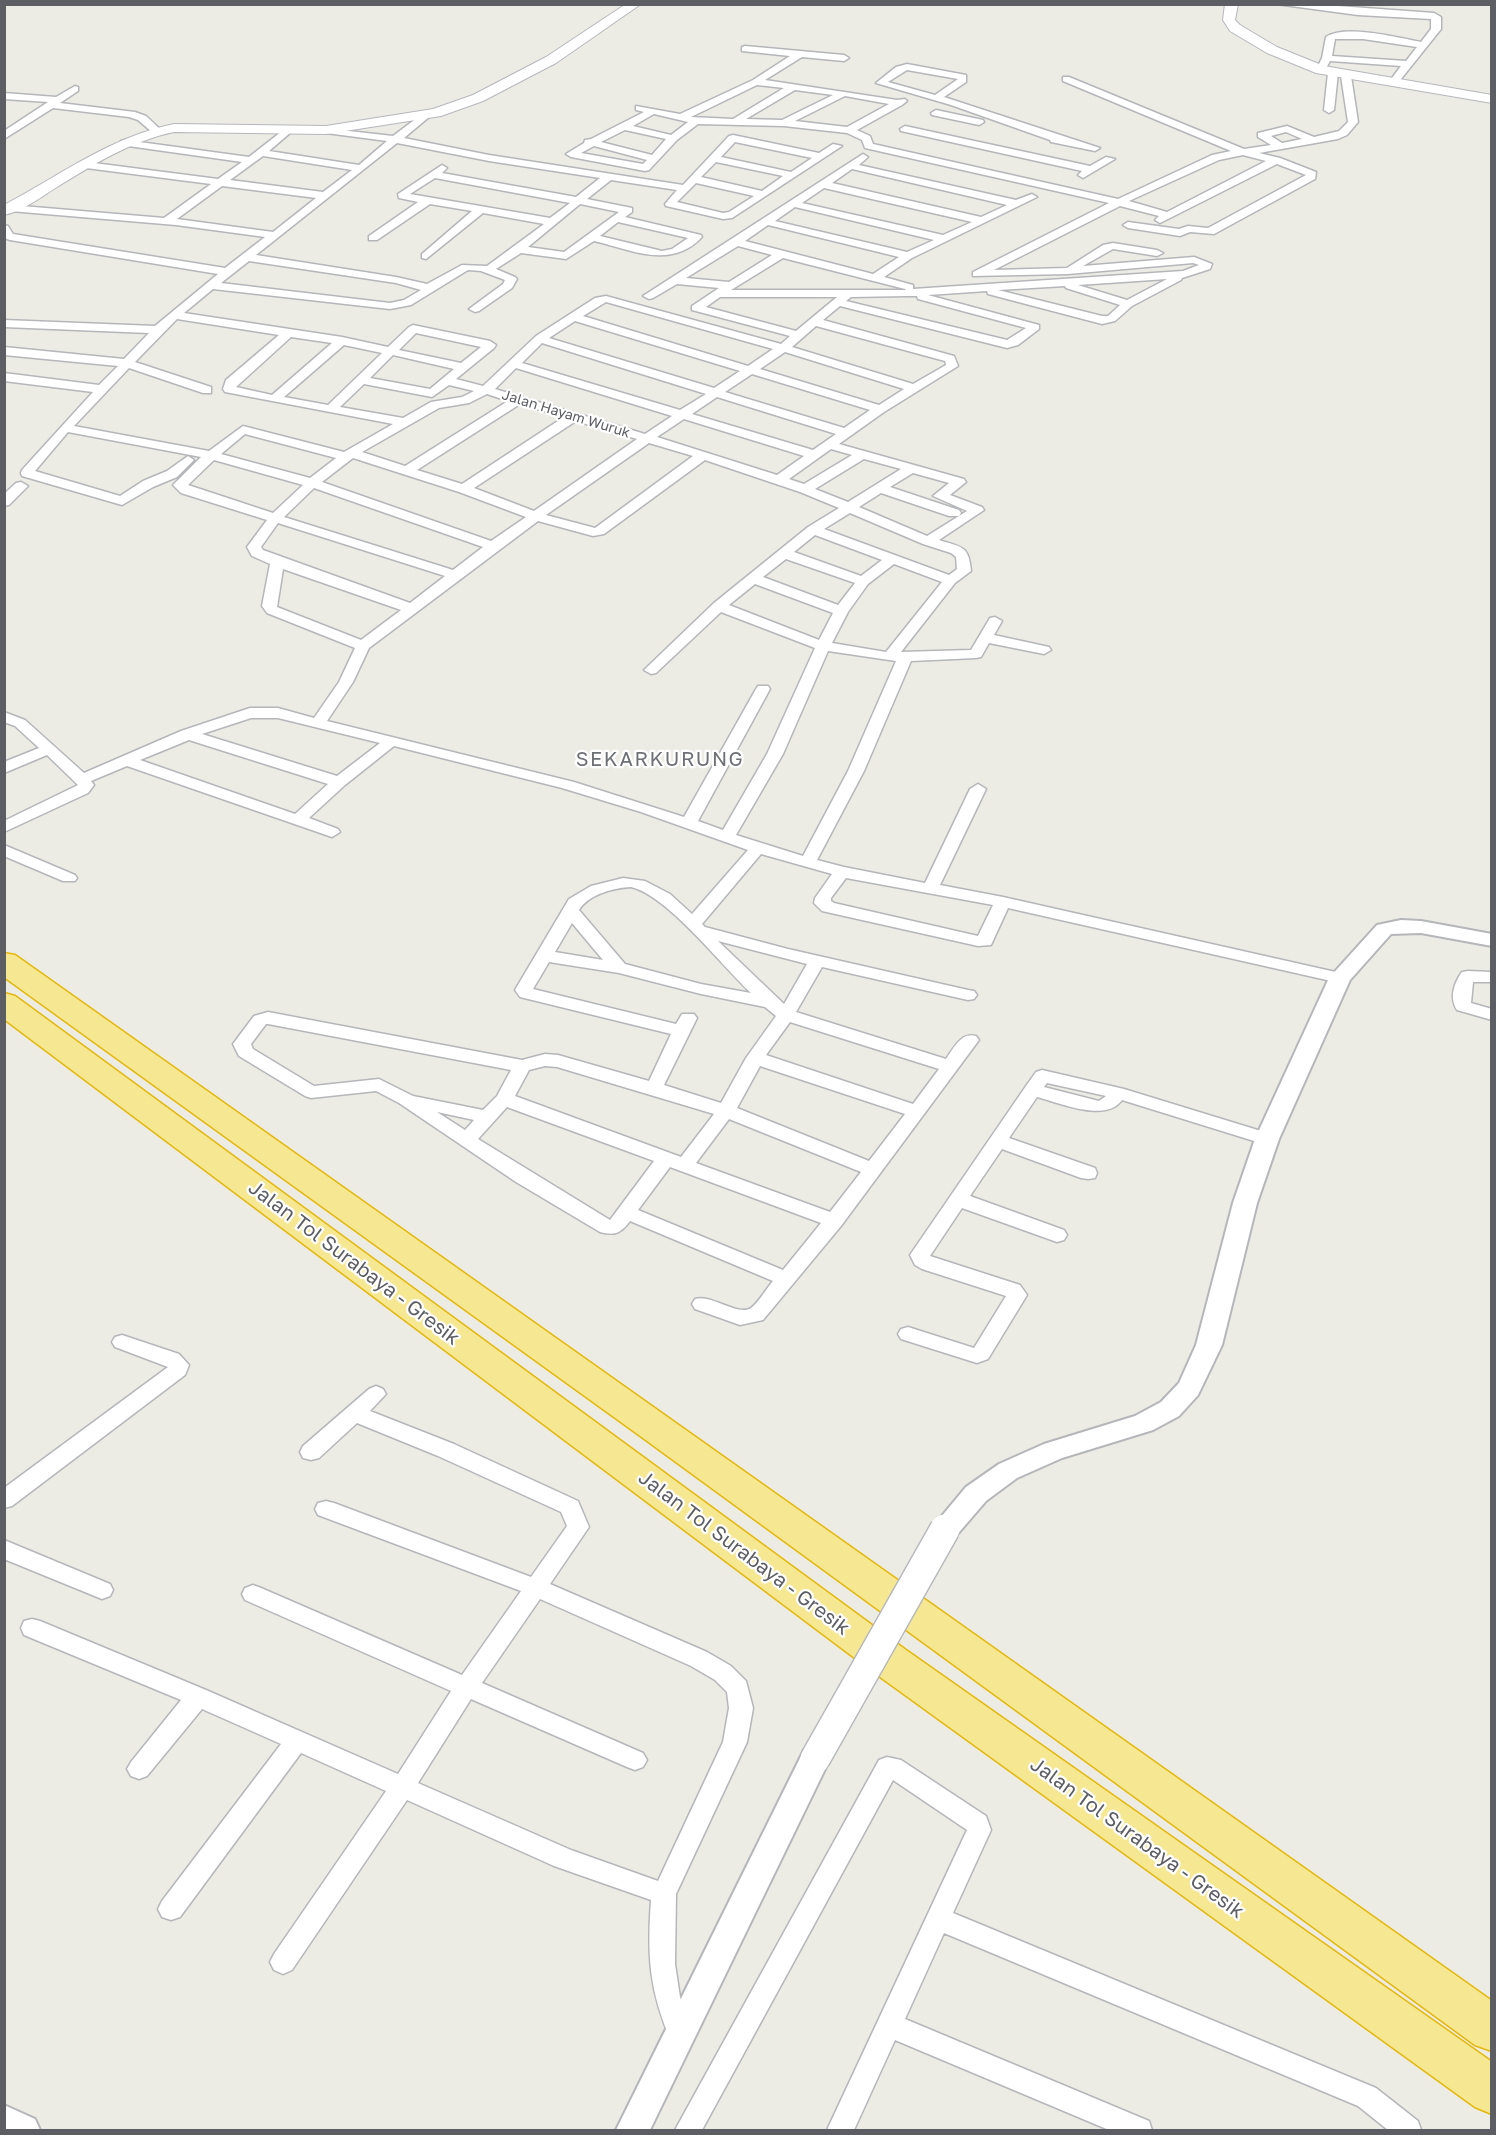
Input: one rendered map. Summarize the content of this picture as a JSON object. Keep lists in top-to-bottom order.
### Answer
{
  "streets": {
    "highway": ["Jalan Tol Surabaya - Gresik"],
    "street": ["Jalan Hayam Wuruk"]
  },
  "districts": ["SEKARKURUNG"]
}
